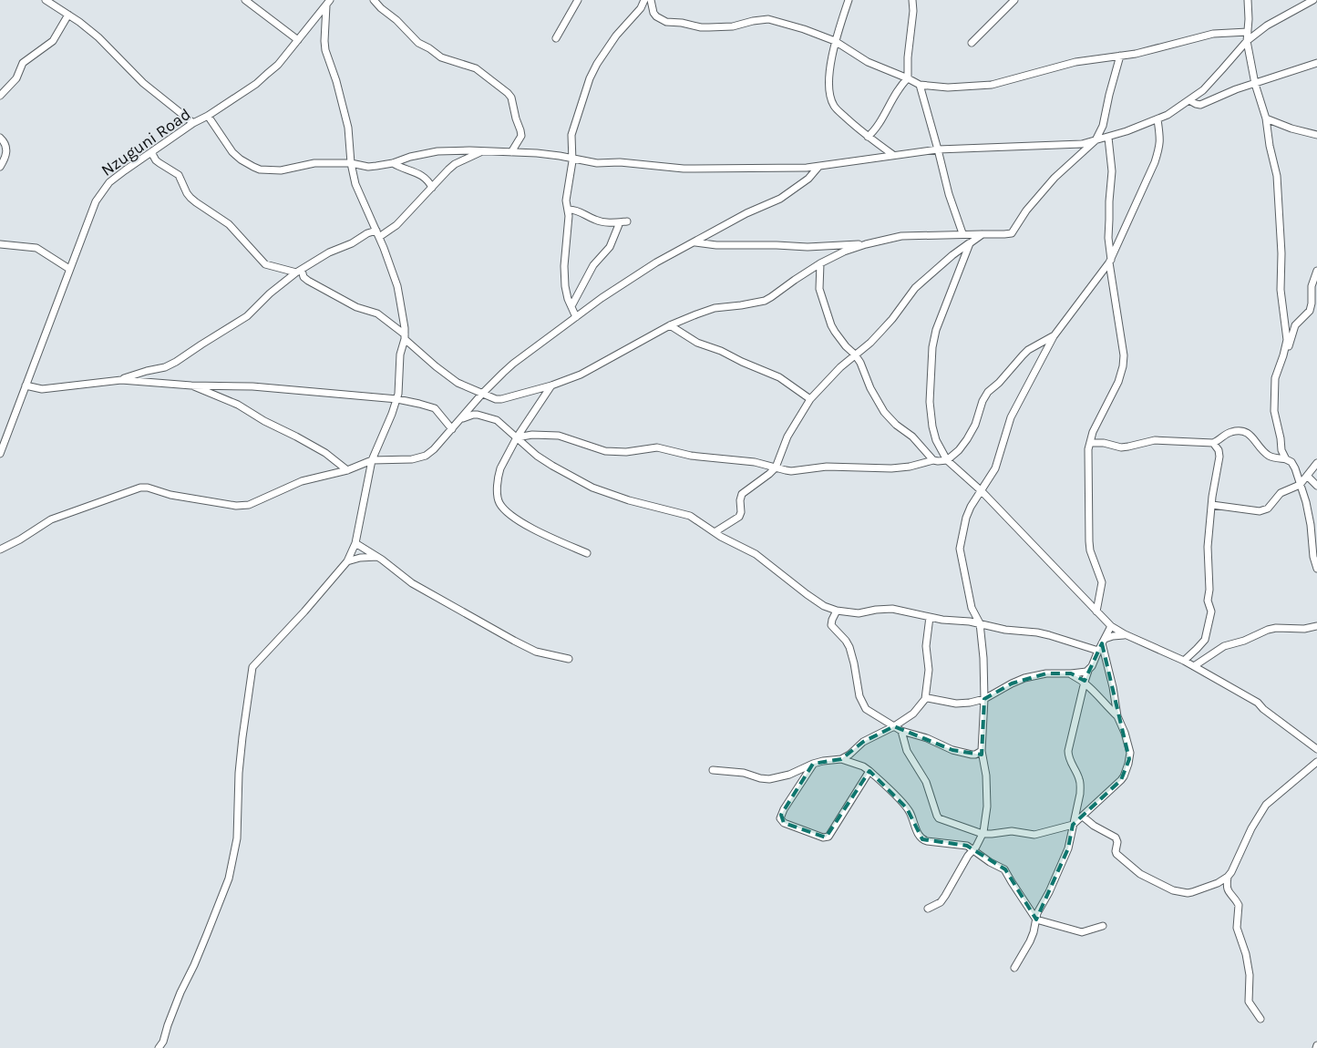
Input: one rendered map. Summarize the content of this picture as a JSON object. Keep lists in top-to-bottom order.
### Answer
{
  "streets": {
    "street": ["Nzuguni Road"]
  }
}
